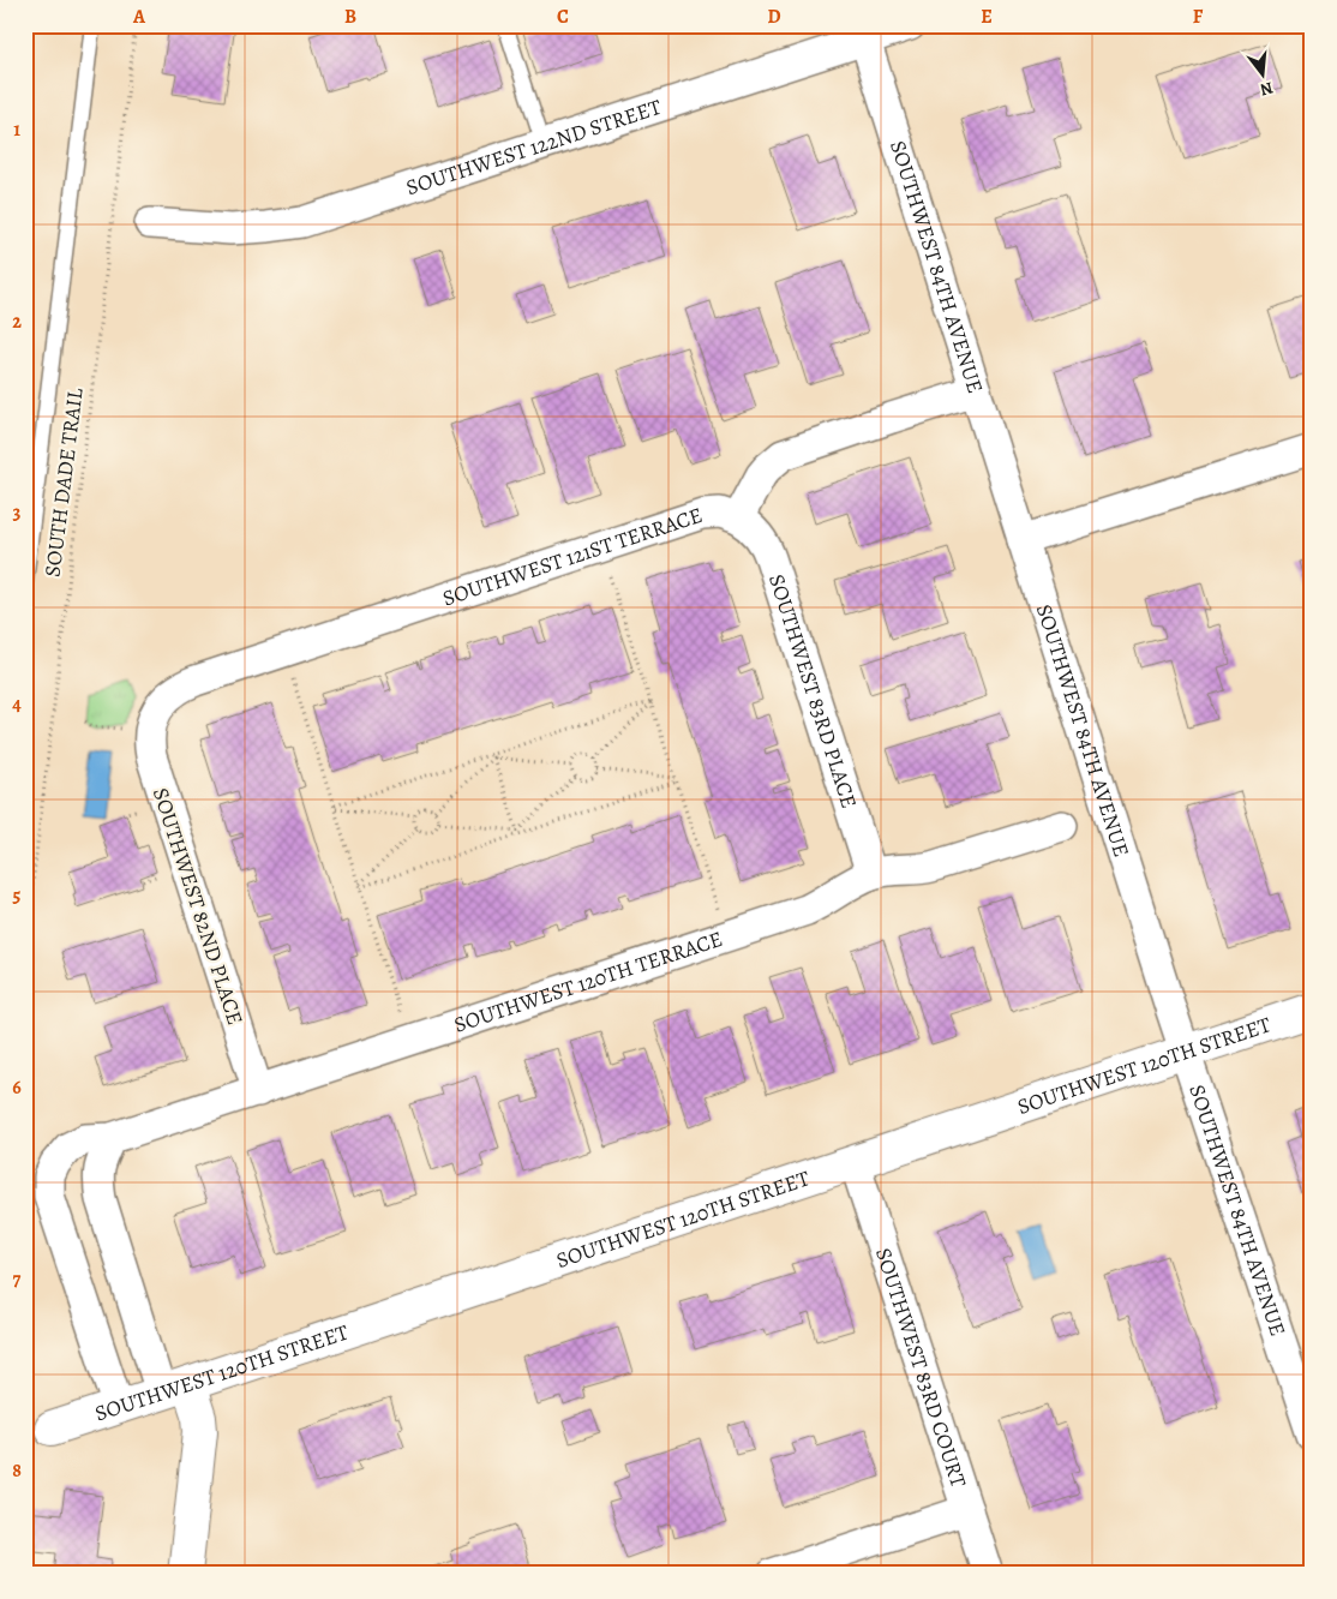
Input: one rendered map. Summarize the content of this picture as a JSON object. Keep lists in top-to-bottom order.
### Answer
{
  "streets": {
    "street": [
      "SOUTHWEST 122ND STREET",
      "SOUTHWEST 84TH AVENUE",
      "SOUTHWEST 121ST TERRACE",
      "SOUTHWEST 83RD PLACE",
      "SOUTHWEST 82ND PLACE",
      "SOUTHWEST 120TH TERRACE",
      "SOUTHWEST 120TH STREET",
      "SOUTHWEST 83RD COURT"
    ],
    "path": ["SOUTH DADE TRAIL"]
  },
  "crossings": [
    ["SOUTHWEST 122ND STREET", "SOUTHWEST 84TH AVENUE"],
    ["SOUTHWEST 84TH AVENUE", "SOUTHWEST 120TH STREET"],
    ["SOUTHWEST 121ST TERRACE", "SOUTHWEST 83RD PLACE"],
    ["SOUTHWEST 121ST TERRACE", "SOUTHWEST 82ND PLACE"],
    ["SOUTHWEST 83RD PLACE", "SOUTHWEST 120TH TERRACE"],
    ["SOUTHWEST 82ND PLACE", "SOUTHWEST 120TH TERRACE"],
    ["SOUTHWEST 120TH TERRACE", "SOUTHWEST 120TH STREET"],
    ["SOUTHWEST 120TH STREET", "SOUTHWEST 83RD COURT"]
  ],
  "north": "bottom",
  "grid": {
    "columns": [
      "A",
      "B",
      "C",
      "D",
      "E",
      "F"
    ],
    "rows": [
      "1",
      "2",
      "3",
      "4",
      "5",
      "6",
      "7",
      "8"
    ]
  }
}
